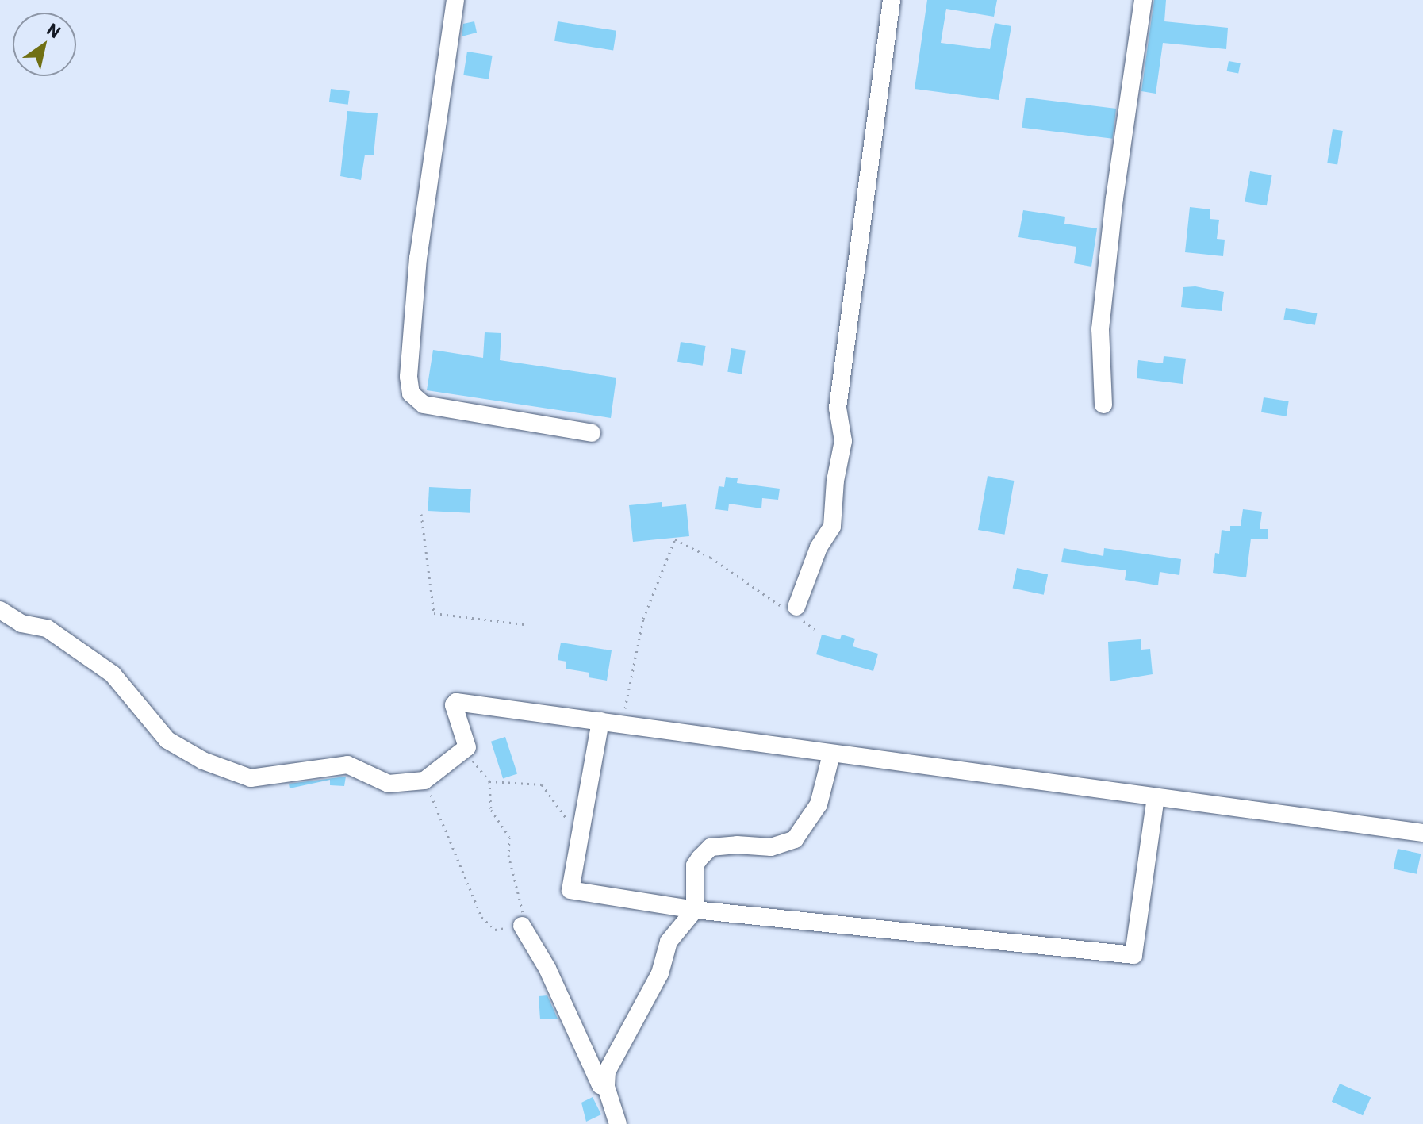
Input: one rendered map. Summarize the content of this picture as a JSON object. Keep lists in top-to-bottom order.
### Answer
{
  "north": "top right"
}
